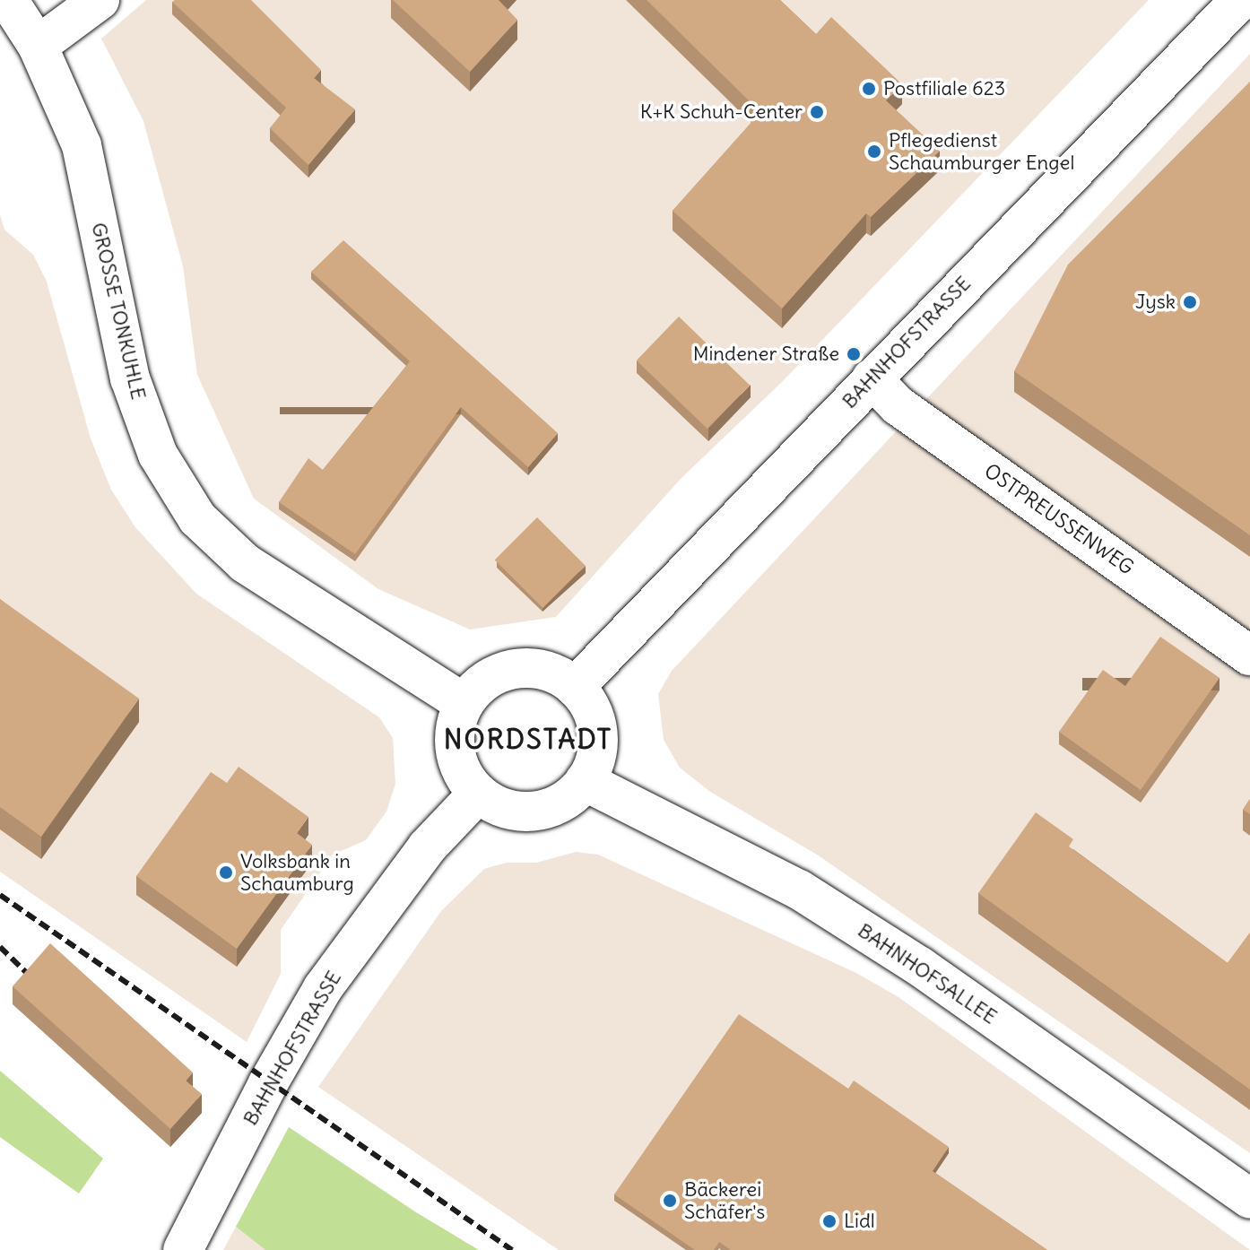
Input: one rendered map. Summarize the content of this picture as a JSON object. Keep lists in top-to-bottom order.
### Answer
{
  "streets": {
    "street": [
      "GROSSE TONKUHLE",
      "BAHNHOFSTRASSE",
      "OSTPREUSSENWEG",
      "BAHNHOFSALLEE"
    ]
  },
  "crossings": [
    ["GROSSE TONKUHLE", "BAHNHOFSTRASSE"],
    ["GROSSE TONKUHLE", "BAHNHOFSALLEE"],
    ["BAHNHOFSTRASSE", "OSTPREUSSENWEG"],
    ["BAHNHOFSTRASSE", "BAHNHOFSALLEE"]
  ],
  "districts": ["NORDSTADT"],
  "places": [
    "Postfiliale 623",
    "K+K Schuh-Center",
    "Pflegedienst Schaumburger Engel",
    "Jysk",
    "Mindener Straße",
    "Volksbank in Schaumburg",
    "Bäckerei Schäfer's",
    "Lidl"
  ]
}
